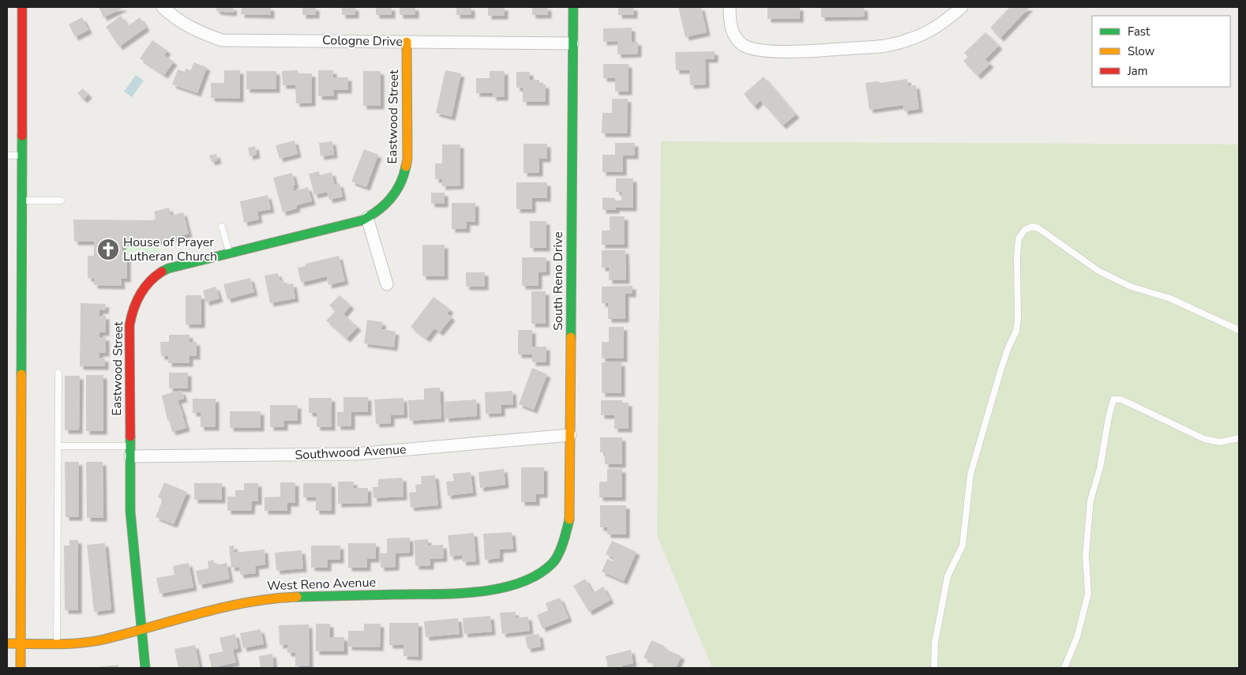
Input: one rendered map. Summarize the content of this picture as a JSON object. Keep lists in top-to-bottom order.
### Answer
{
  "streets": {
    "street": [
      "Cologne Drive",
      "Eastwood Street",
      "South Reno Drive",
      "Southwood Avenue",
      "West Reno Avenue"
    ]
  },
  "crossings": [
    ["Cologne Drive", "Eastwood Street"],
    ["Cologne Drive", "South Reno Drive"],
    ["Eastwood Street", "Southwood Avenue"],
    ["Eastwood Street", "West Reno Avenue"],
    ["South Reno Drive", "Southwood Avenue"],
    ["South Reno Drive", "West Reno Avenue"]
  ],
  "places": {
    "church": ["House of Prayer Lutheran Church"]
  },
  "legend": ["Fast", "Slow", "Jam"]
}
